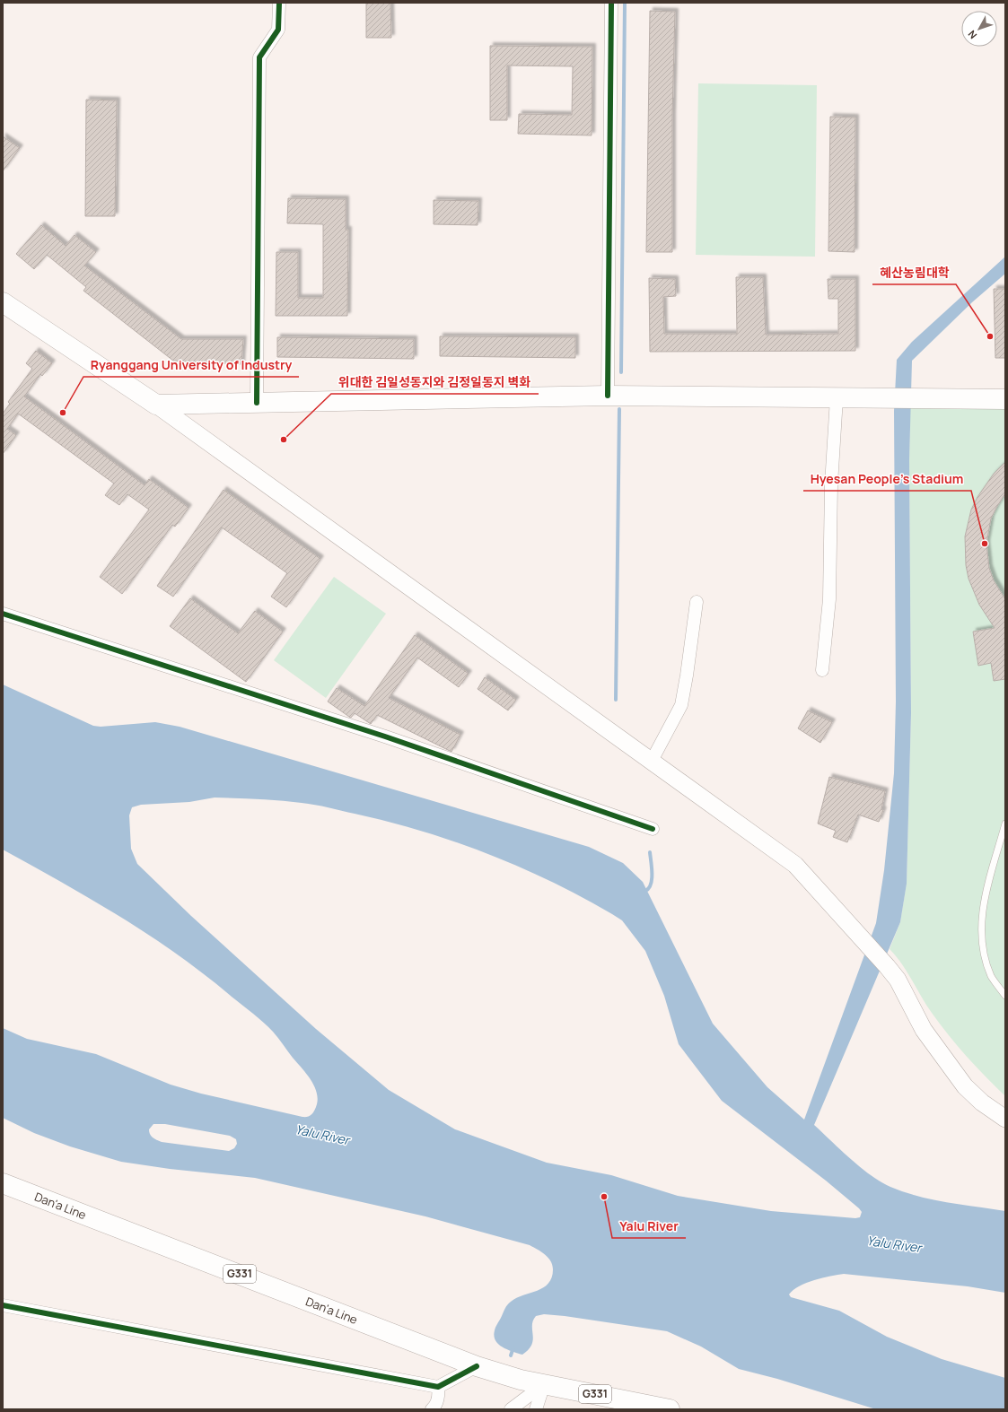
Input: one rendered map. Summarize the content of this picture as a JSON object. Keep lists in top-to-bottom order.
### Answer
{
  "streets": {
    "main road": ["Dan'a Line", "G331"]
  },
  "water": ["Yalu River"],
  "places": [
    "혜산농림대학",
    "Ryanggang University of Industry",
    "위대한 김일성동지와 김정일동지 벽화",
    "Hyesan People's Stadium",
    "Yalu River"
  ],
  "north": "bottom left"
}
